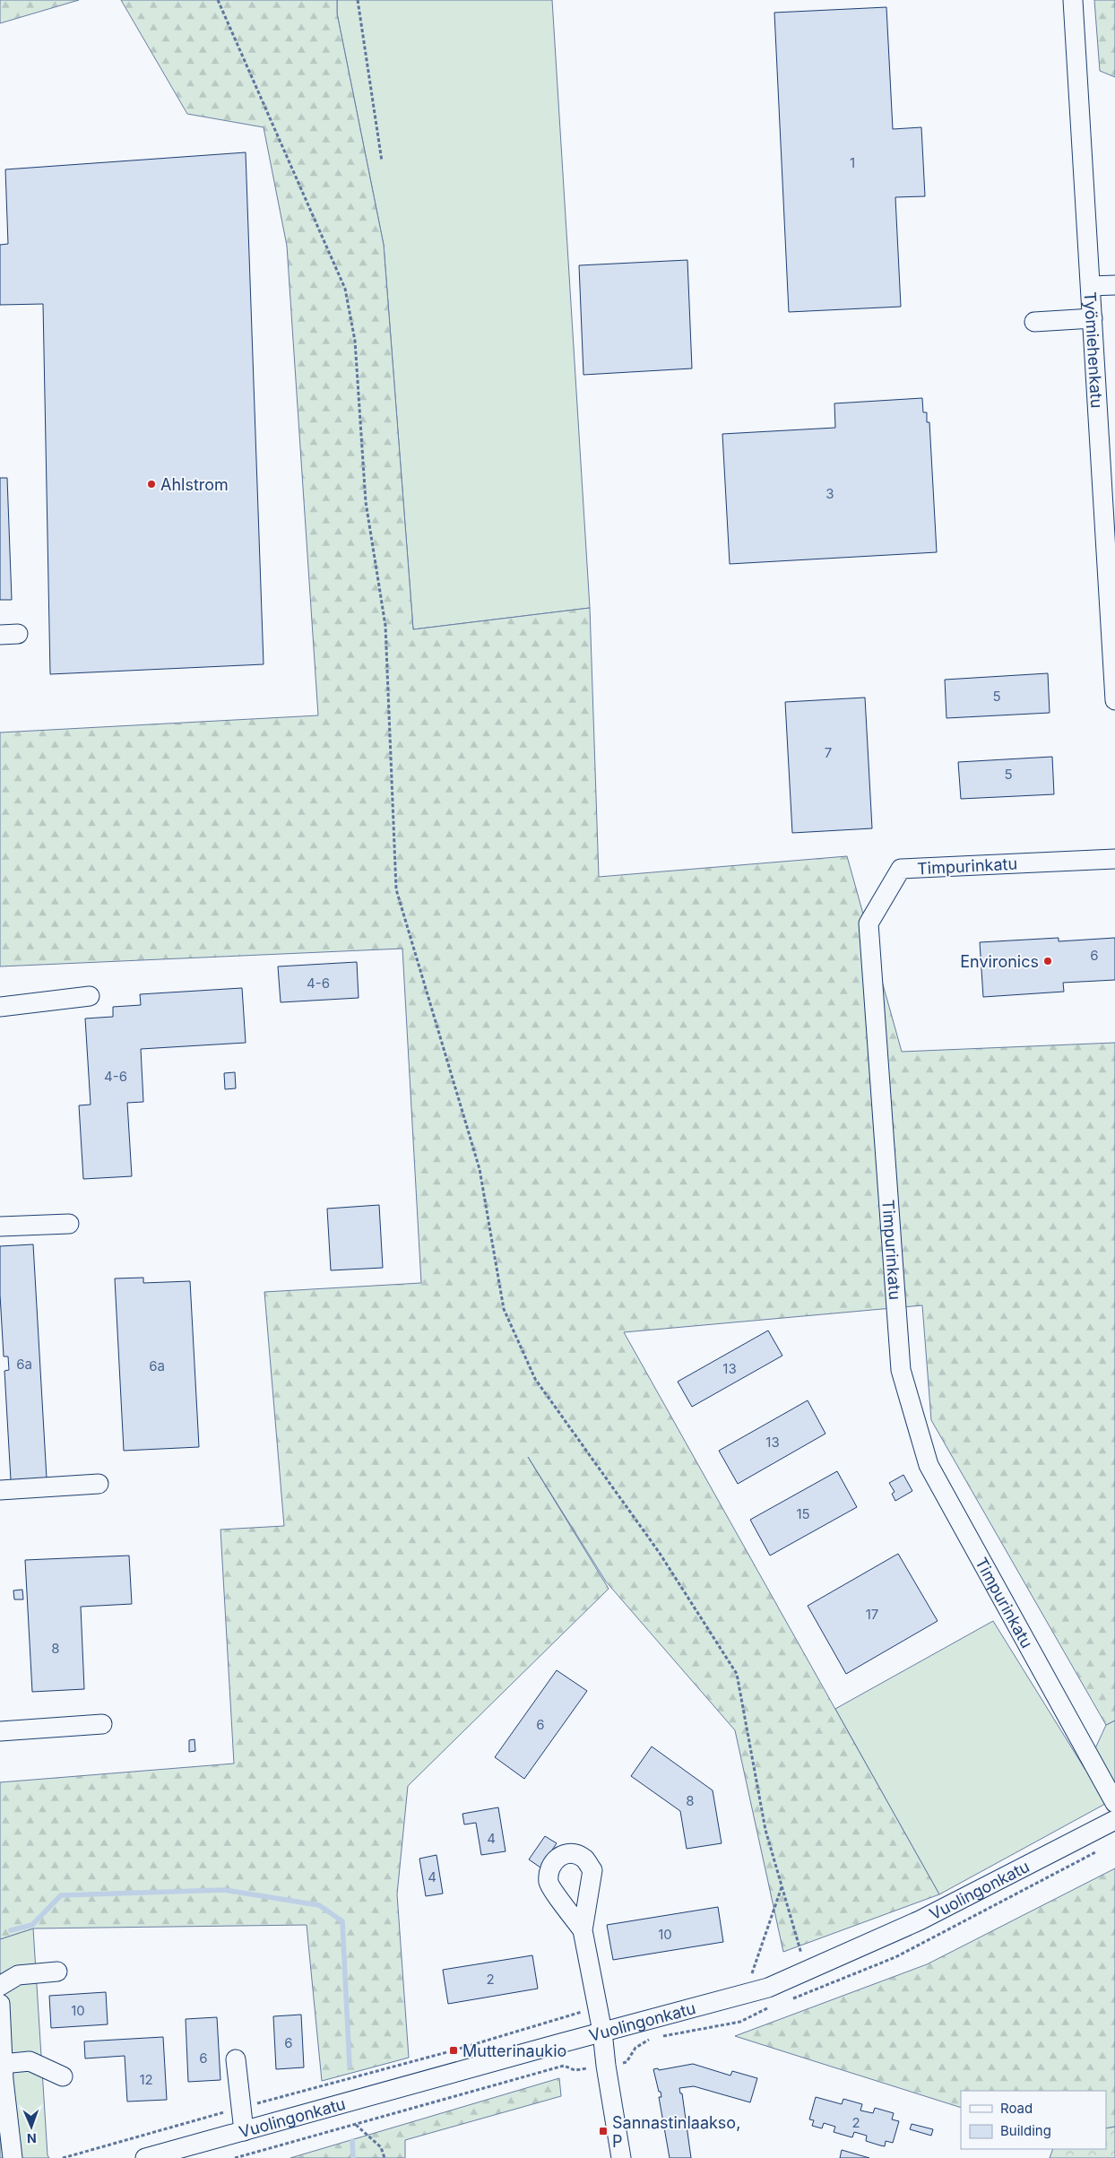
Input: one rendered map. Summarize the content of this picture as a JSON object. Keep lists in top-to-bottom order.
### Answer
{
  "streets": {
    "street": ["Työmiehenkatu", "Timpurinkatu", "Vuolingonkatu"]
  },
  "places": {
    "other": ["Ahlstrom", "Environics"],
    "transit": ["Mutterinaukio", "Sannastinlaakso, P"]
  },
  "house_numbers": [
    "1",
    "3",
    "5",
    "7",
    "5",
    "6",
    "4-6",
    "4-6",
    "6a",
    "6a",
    "13",
    "13",
    "15",
    "17",
    "8",
    "6",
    "8",
    "4",
    "4",
    "10",
    "2",
    "10",
    "6",
    "6",
    "12",
    "2"
  ],
  "legend": ["Road", "Building"],
  "north": "bottom"
}
